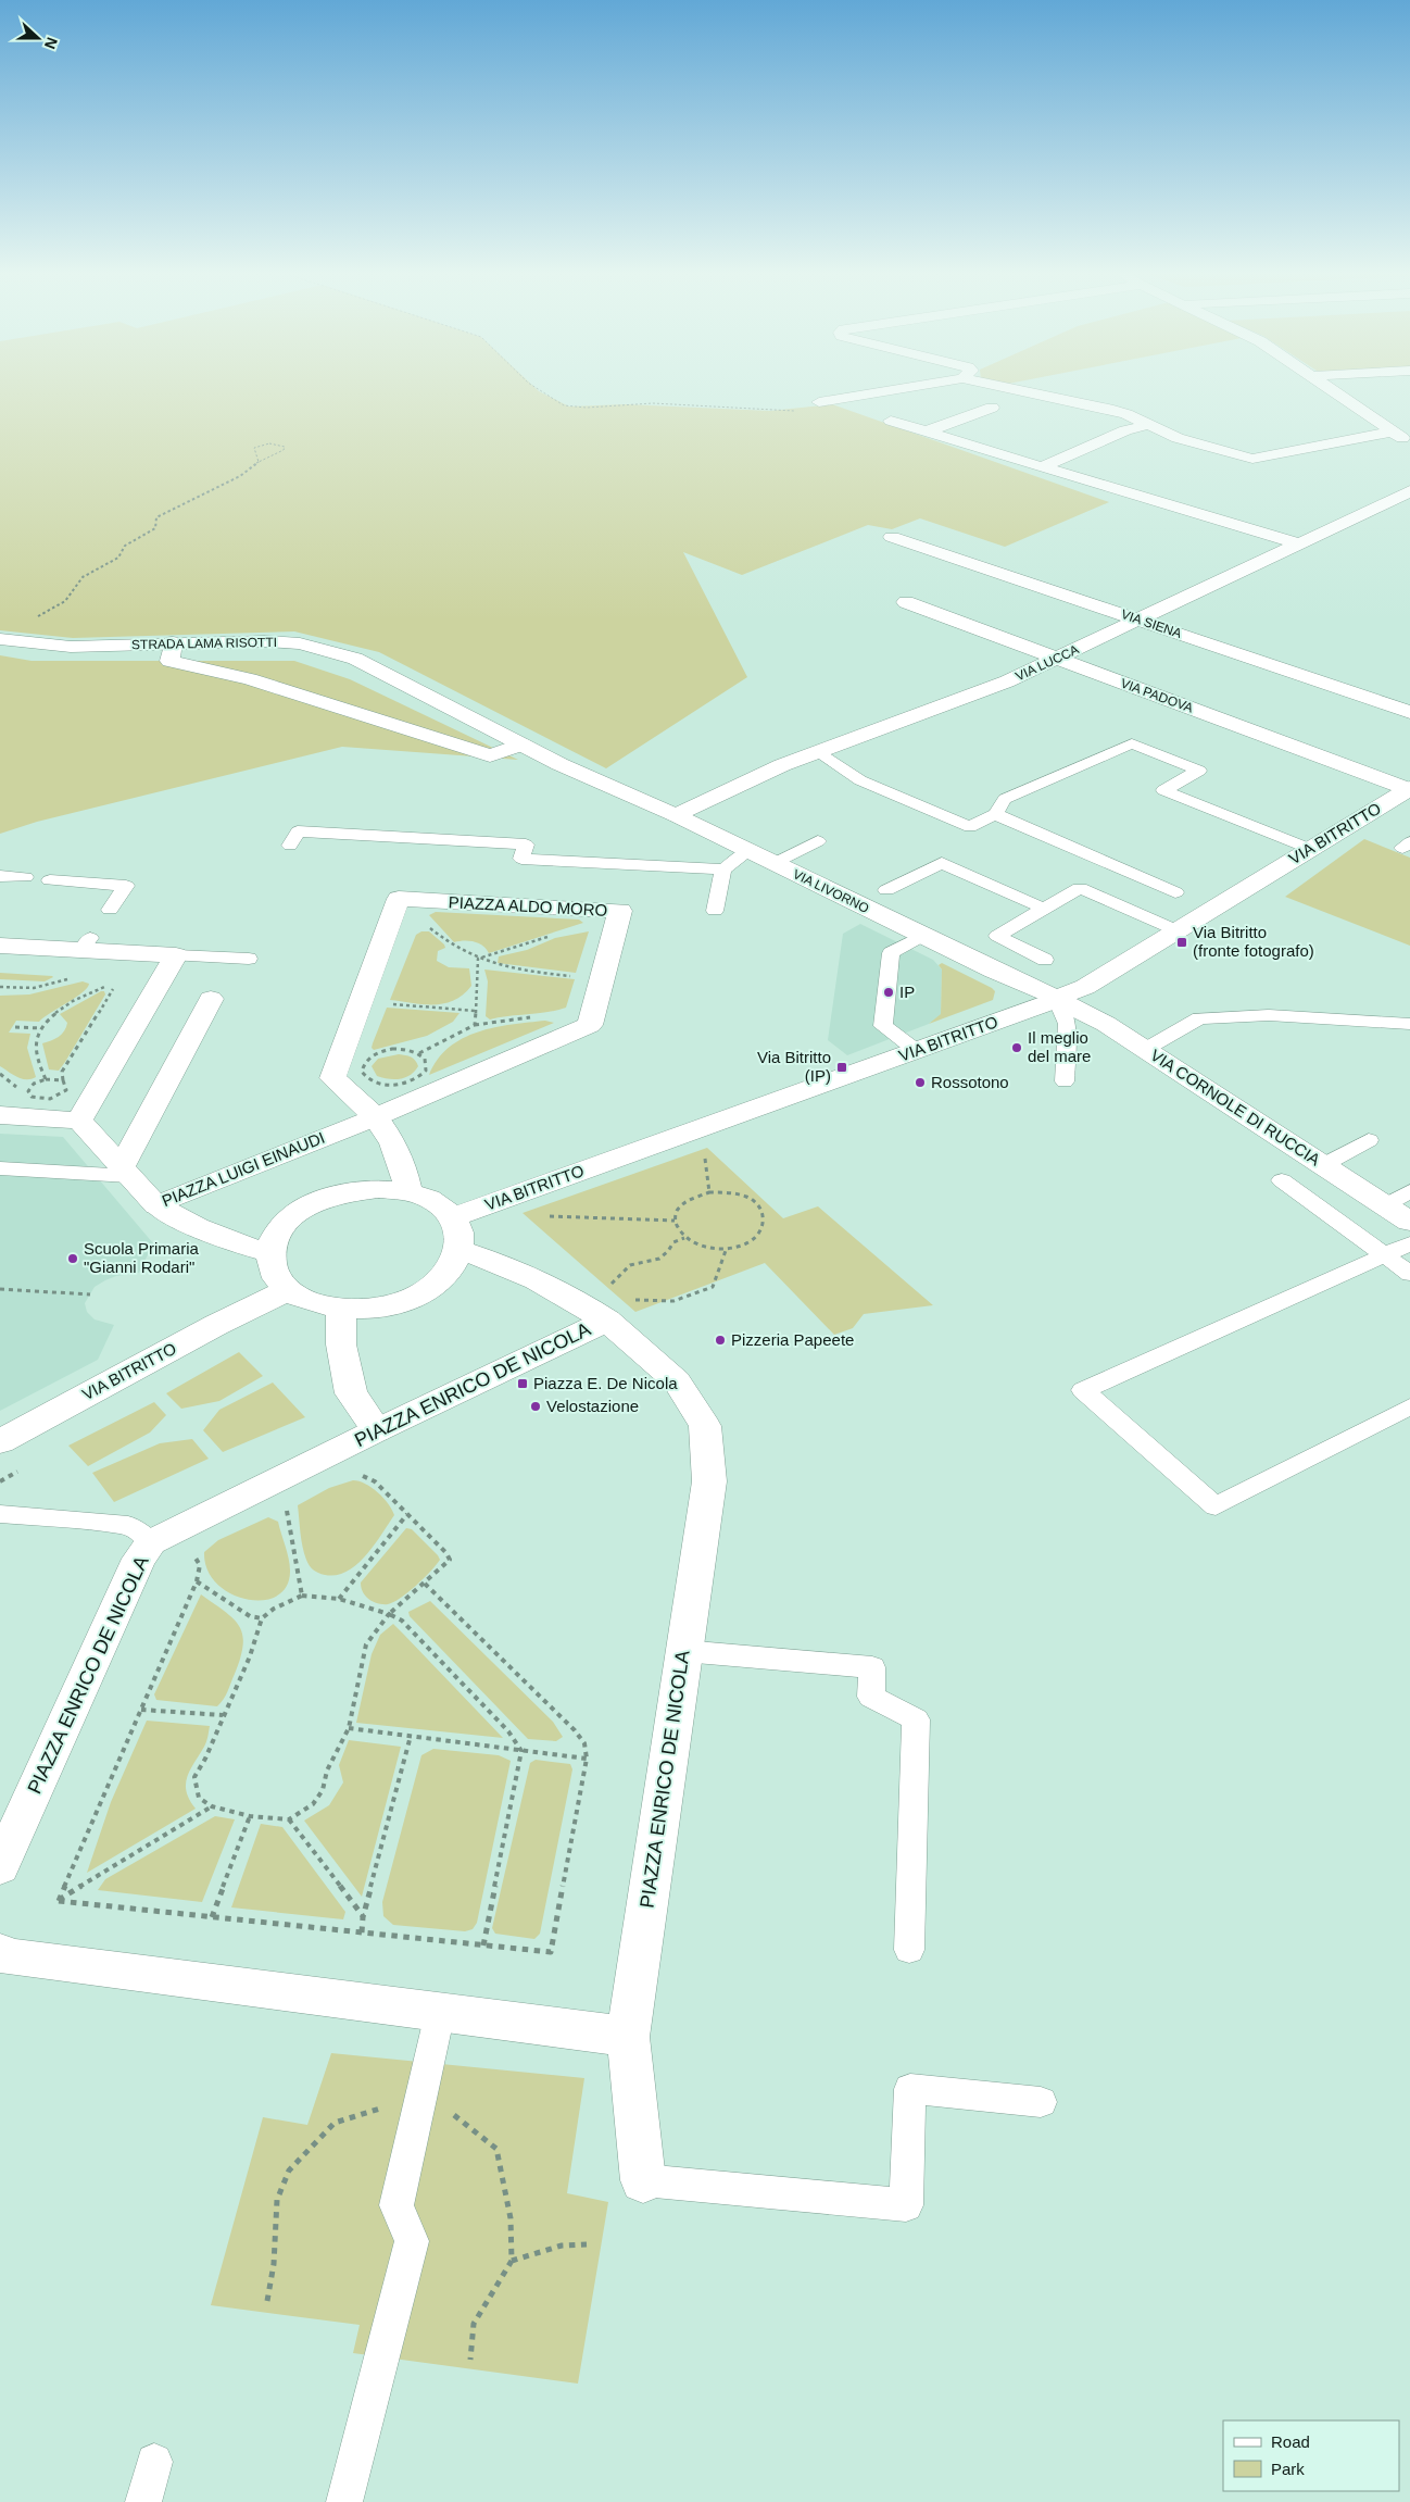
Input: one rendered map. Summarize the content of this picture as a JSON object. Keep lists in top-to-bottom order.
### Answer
{
  "streets": {
    "street": [
      "VIA SIENA",
      "STRADA LAMA RISOTTI",
      "VIA LUCCA",
      "VIA PADOVA",
      "VIA BITRITTO",
      "VIA LIVORNO",
      "PIAZZA ALDO MORO",
      "VIA CORNOLE DI RUCCIA",
      "PIAZZA LUIGI EINAUDI",
      "PIAZZA ENRICO DE NICOLA"
    ]
  },
  "crossings": [
    ["VIA SIENA", "VIA LUCCA"],
    ["STRADA LAMA RISOTTI", "VIA LIVORNO"],
    ["VIA LUCCA", "VIA PADOVA"],
    ["VIA LUCCA", "VIA LIVORNO"],
    ["VIA PADOVA", "VIA BITRITTO"],
    ["VIA BITRITTO", "VIA LIVORNO"],
    ["VIA BITRITTO", "VIA CORNOLE DI RUCCIA"],
    ["VIA LIVORNO", "VIA CORNOLE DI RUCCIA"],
    ["PIAZZA ALDO MORO", "PIAZZA LUIGI EINAUDI"]
  ],
  "places": {
    "transit": ["Via Bitritto (fronte fotografo)", "Via Bitritto (IP)", "Piazza E. De Nicola"],
    "other": [
      "IP",
      "Il meglio del mare",
      "Rossotono",
      "Scuola Primaria \"Gianni Rodari\"",
      "Pizzeria Papeete",
      "Velostazione"
    ]
  },
  "legend": ["Road", "Park"],
  "north": "right"
}
